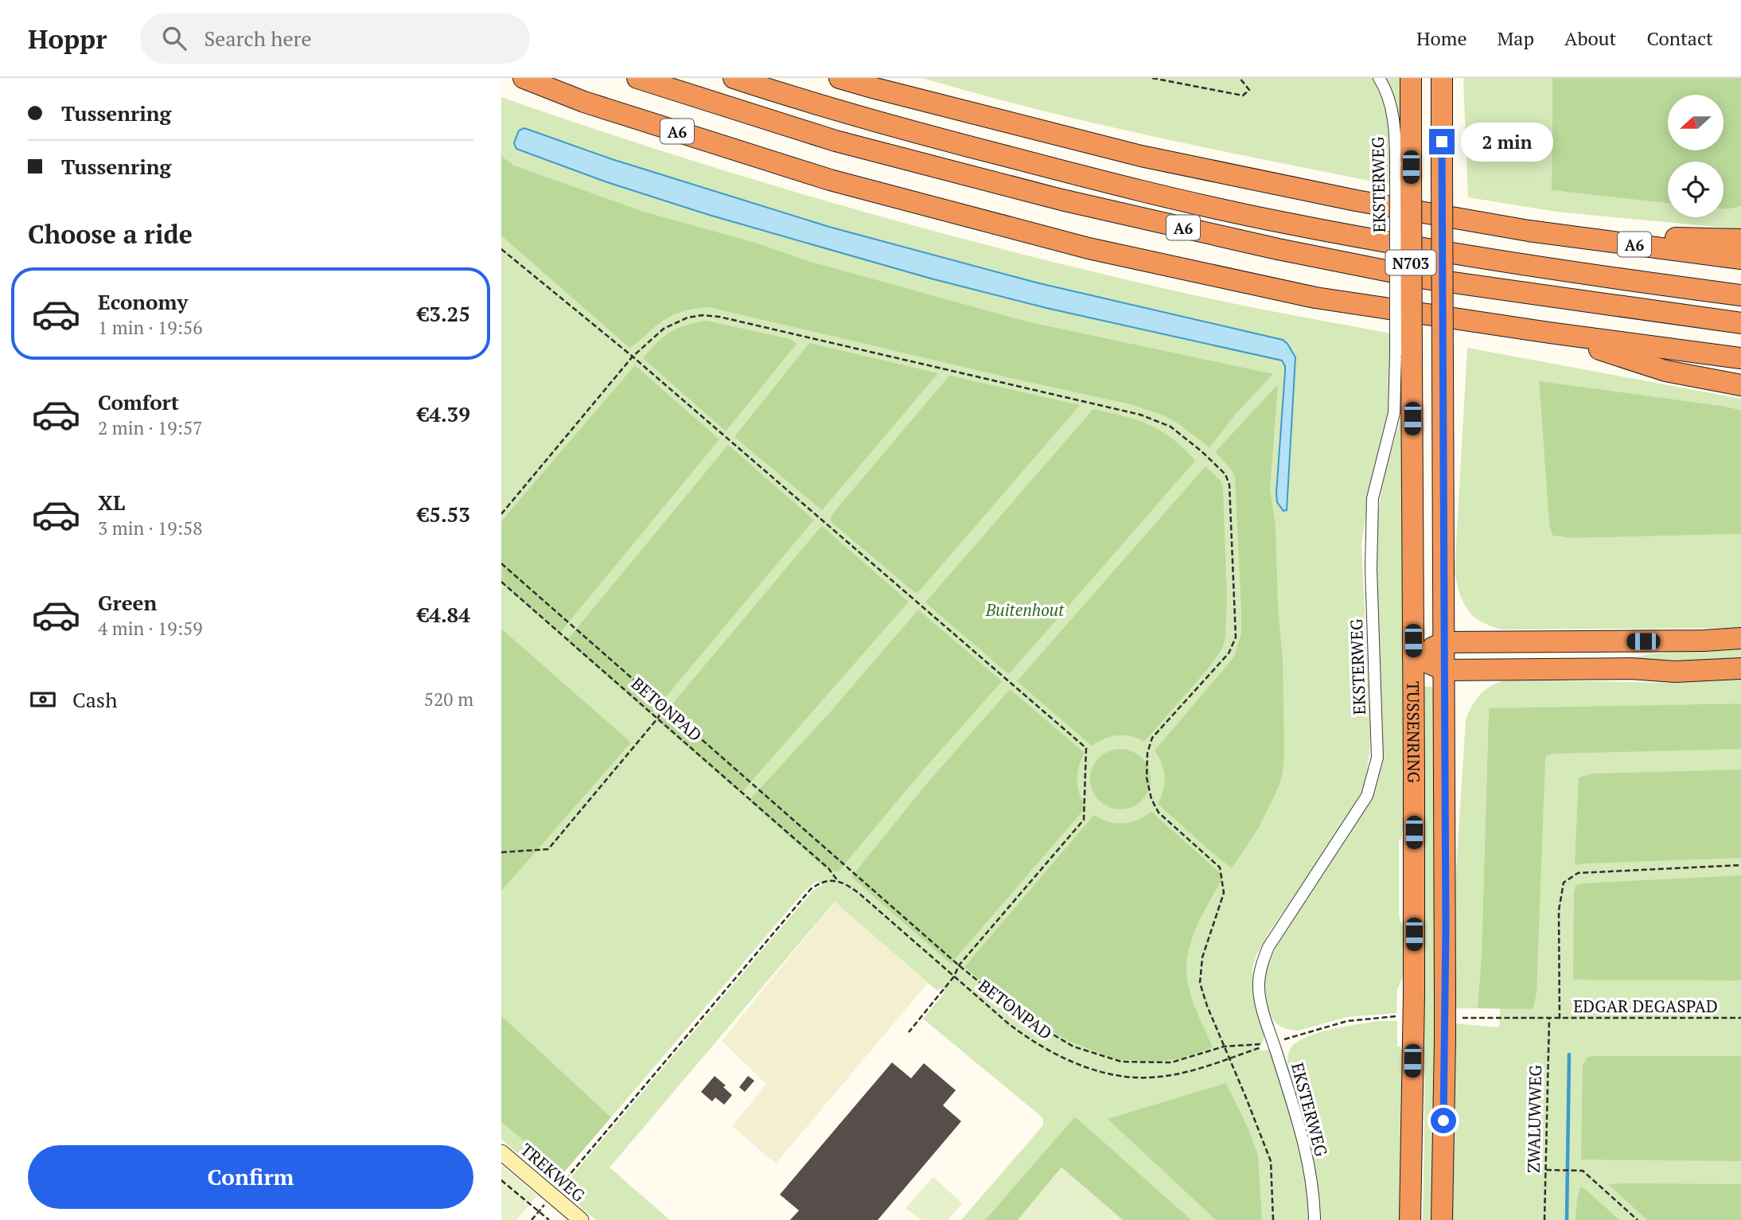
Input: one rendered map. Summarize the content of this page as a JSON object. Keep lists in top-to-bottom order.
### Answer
{
  "streets": {
    "highway": ["A6", "N703", "TUSSENRING"],
    "street": ["EKSTERWEG", "TREKWEG"],
    "path": ["BETONPAD", "EDGAR DEGASPAD", "ZWALUWWEG"]
  },
  "crossings": [
    ["EKSTERWEG", "BETONPAD"],
    ["EKSTERWEG", "TUSSENRING"],
    ["EDGAR DEGASPAD", "ZWALUWWEG"]
  ],
  "parks": ["Buitenhout"],
  "north": "left",
  "page": {
    "header": "Hoppr",
    "search": "Search here",
    "nav": [
      "Home",
      "Map",
      "About",
      "Contact"
    ],
    "banner": ["Tussenring", "Tussenring"],
    "bubble": "2 min",
    "heading": "Choose a ride",
    "list": [
      {
        "name": "Economy",
        "note": "1 min · 19:56",
        "value": "€3.25"
      },
      {
        "name": "Comfort",
        "note": "2 min · 19:57",
        "value": "€4.39"
      },
      {
        "name": "XL",
        "note": "3 min · 19:58",
        "value": "€5.53"
      },
      {
        "name": "Green",
        "note": "4 min · 19:59",
        "value": "€4.84"
      }
    ],
    "pay": ["Cash", "520 m"],
    "buttons": "Confirm"
  }
}
